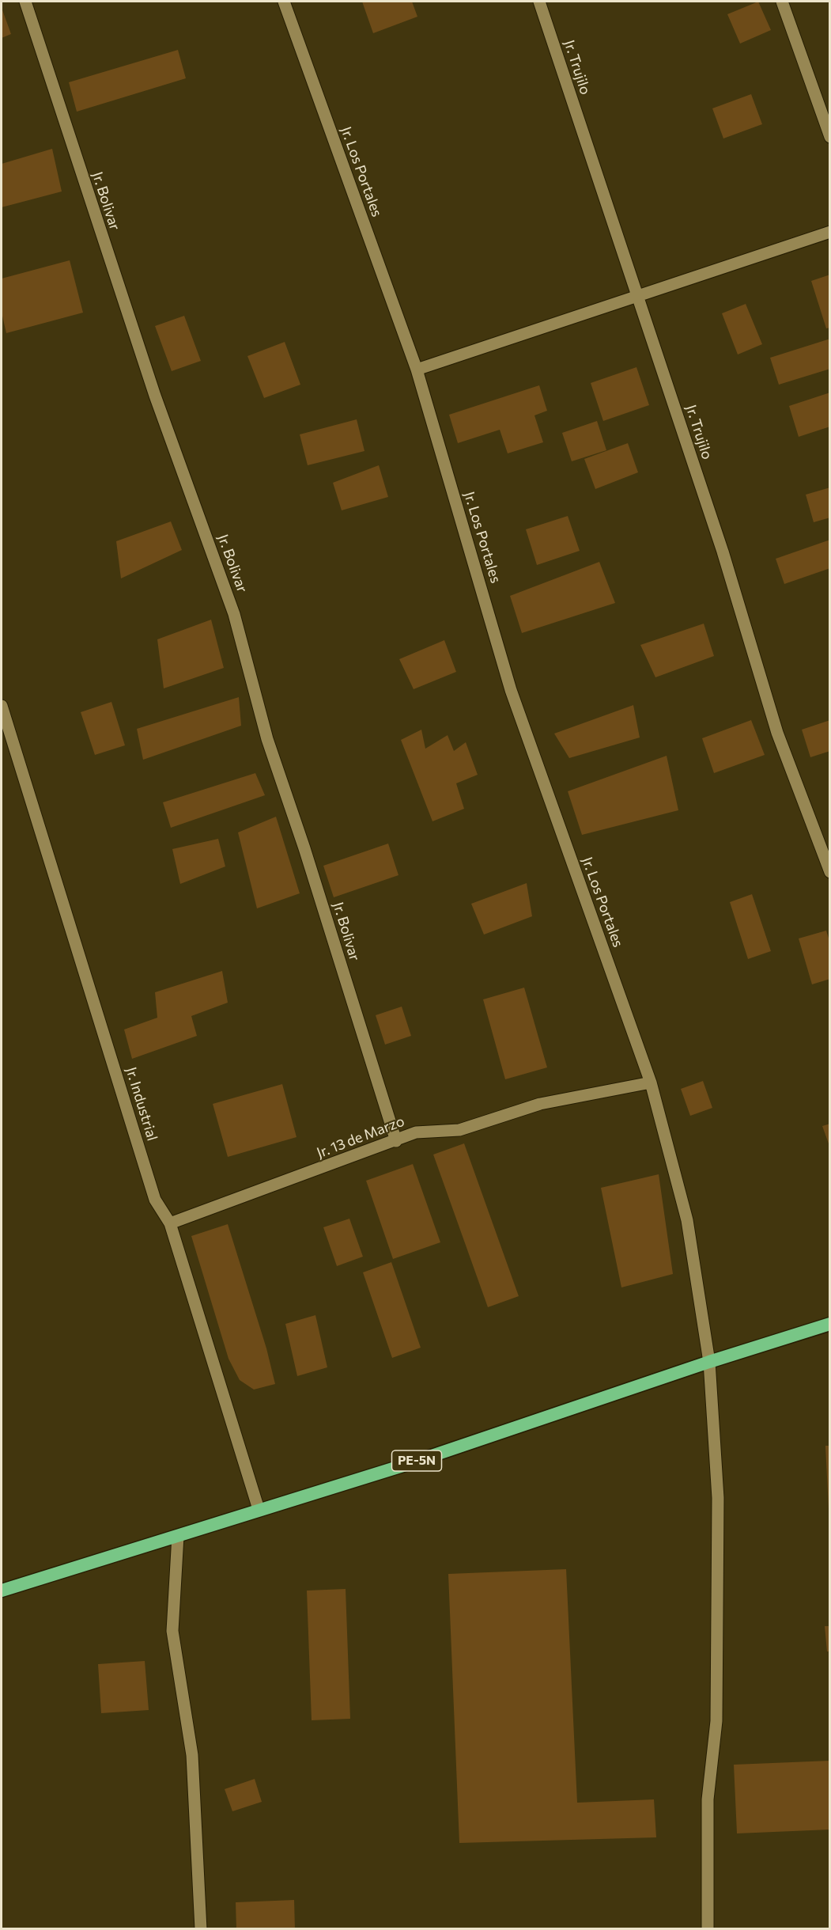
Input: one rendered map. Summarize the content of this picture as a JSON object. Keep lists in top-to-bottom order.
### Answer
{
  "streets": {
    "highway": ["PE-5N"],
    "street": [
      "Jr. Trujilo",
      "Jr. Los Portales",
      "Jr. Bolivar",
      "Jr. Industrial",
      "Jr. 13 de Marzo"
    ]
  },
  "crossings": [
    ["Jr. Los Portales", "Jr. 13 de Marzo"],
    ["Jr. Los Portales", "PE-5N"],
    ["Jr. Bolivar", "Jr. 13 de Marzo"],
    ["Jr. Industrial", "Jr. 13 de Marzo"],
    ["Jr. Industrial", "PE-5N"]
  ]
}
